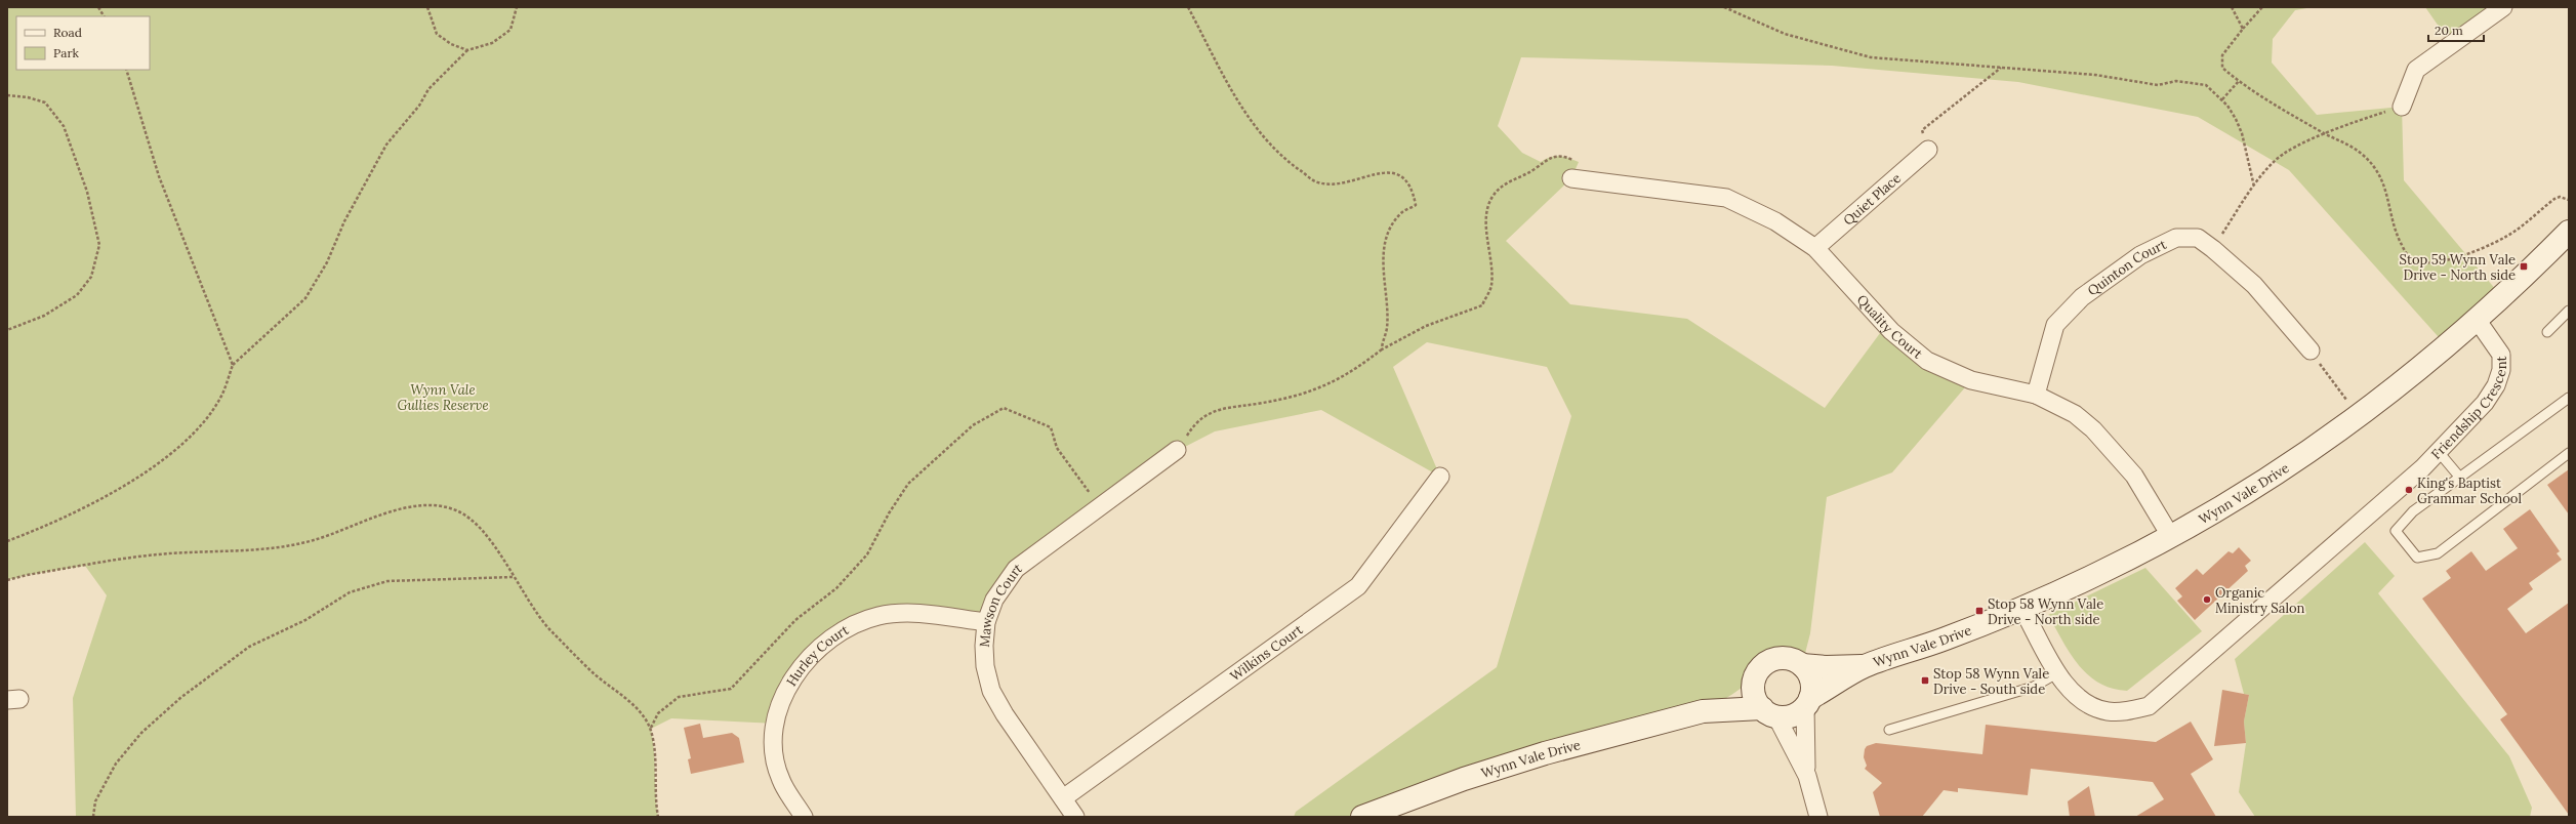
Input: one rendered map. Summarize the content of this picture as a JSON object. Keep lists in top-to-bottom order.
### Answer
{
  "streets": {
    "main road": ["Wynn Vale Drive"],
    "street": [
      "Quiet Place",
      "Quinton Court",
      "Quality Court",
      "Friendship Crescent",
      "Mawson Court",
      "Wilkins Court",
      "Hurley Court"
    ]
  },
  "crossings": [
    ["Quiet Place", "Quality Court"],
    ["Quinton Court", "Quality Court"],
    ["Quality Court", "Wynn Vale Drive"],
    ["Friendship Crescent", "Wynn Vale Drive"],
    ["Mawson Court", "Wilkins Court"],
    ["Mawson Court", "Hurley Court"]
  ],
  "parks": ["Wynn Vale Gullies Reserve"],
  "places": {
    "transit": ["Stop 59 Wynn Vale Drive - North side", "Stop 58 Wynn Vale Drive - North side", "Stop 58 Wynn Vale Drive - South side"],
    "other": ["King's Baptist Grammar School", "Organic Ministry Salon"]
  },
  "legend": ["Road", "Park"],
  "scale_bar": "20 m"
}
